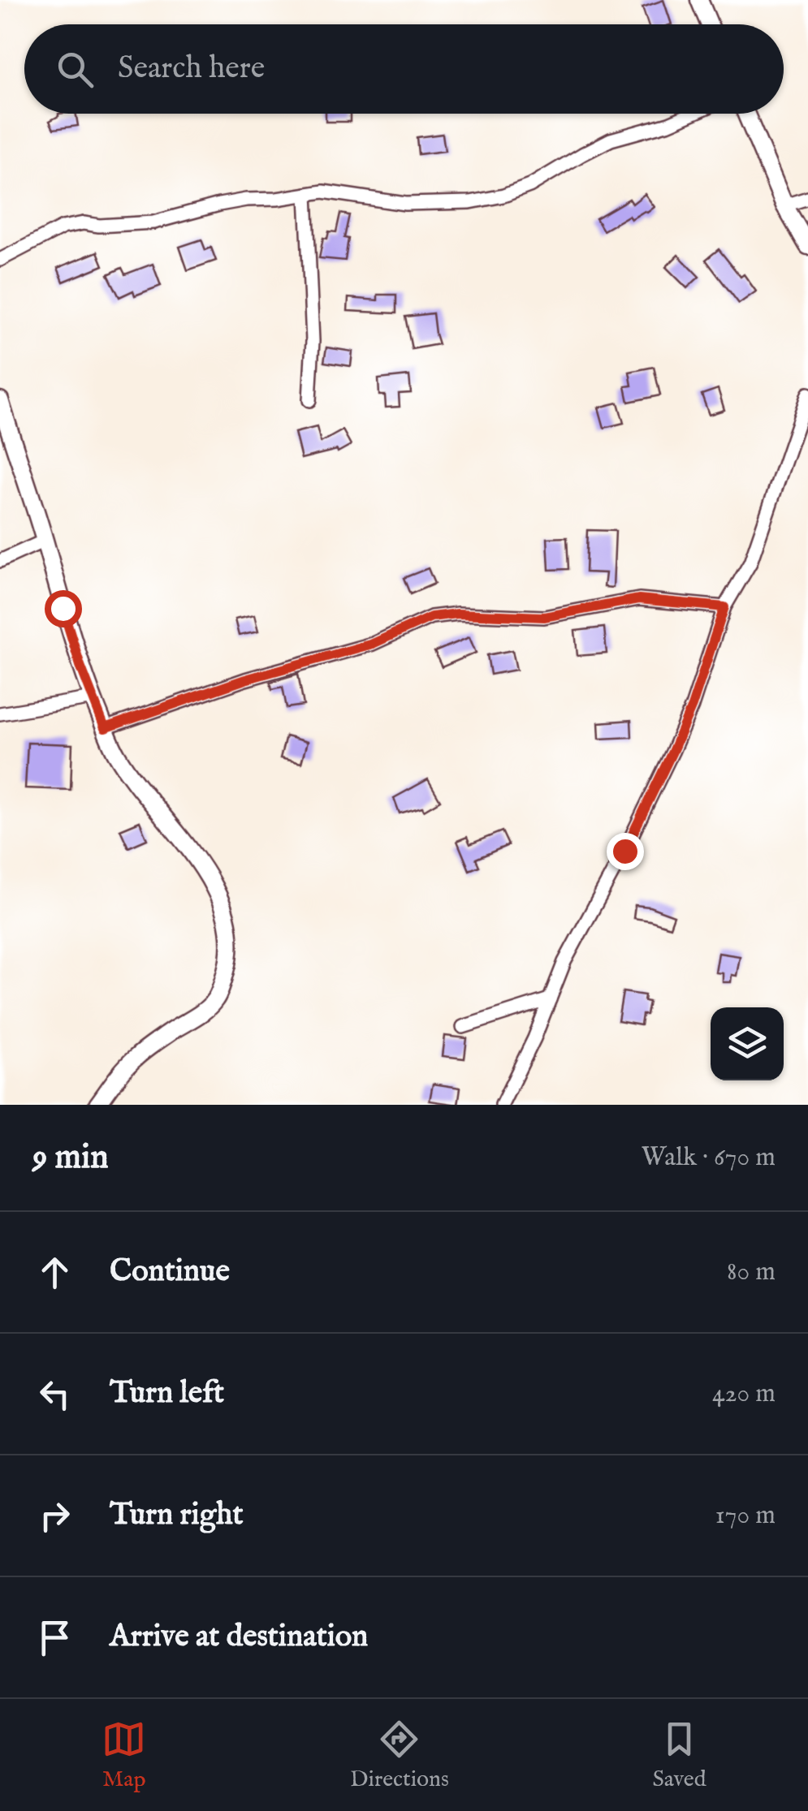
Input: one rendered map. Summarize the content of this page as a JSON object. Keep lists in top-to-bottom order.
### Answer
{
  "page": {
    "search": "Search here",
    "heading": ["9 min", "Walk · 670 m"],
    "list": [
      ["Continue", "80 m"],
      ["Turn left", "420 m"],
      ["Turn right", "170 m"],
      "Arrive at destination"
    ],
    "nav": ["Map", "Directions", "Saved"]
  }
}
